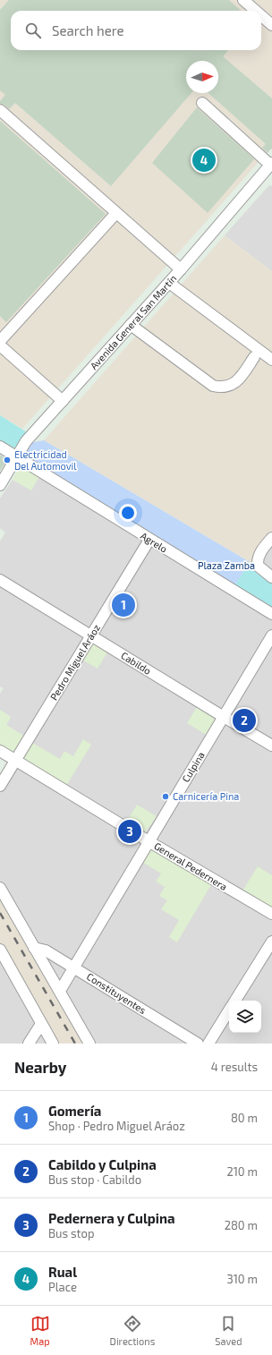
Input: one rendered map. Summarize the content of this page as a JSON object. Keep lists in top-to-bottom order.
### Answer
{
  "streets": {
    "street": [
      "Avenida General San Martín",
      "Agrelo",
      "Pedro Miguel Aráoz",
      "Cabildo",
      "Culpina",
      "General Pedernera",
      "Constituyentes"
    ]
  },
  "crossings": [
    ["Avenida General San Martín", "Agrelo"],
    ["Agrelo", "Pedro Miguel Aráoz"],
    ["Pedro Miguel Aráoz", "Cabildo"],
    ["Pedro Miguel Aráoz", "General Pedernera"],
    ["Cabildo", "Culpina"],
    ["Culpina", "General Pedernera"],
    ["Culpina", "Constituyentes"]
  ],
  "parks": ["Plaza Zamba"],
  "places": ["Electricidad Del Automovil", "Carnicería Pina"],
  "north": "right",
  "page": {
    "search": "Search here",
    "pins": [
      "4",
      "1",
      "2",
      "3"
    ],
    "heading": ["Nearby", "4 results"],
    "list": [
      {
        "mark": "1",
        "name": "Gomería",
        "note": "Shop · Pedro Miguel Aráoz",
        "value": "80 m"
      },
      {
        "mark": "2",
        "name": "Cabildo y Culpina",
        "note": "Bus stop · Cabildo",
        "value": "210 m"
      },
      {
        "mark": "3",
        "name": "Pedernera y Culpina",
        "note": "Bus stop",
        "value": "280 m"
      },
      {
        "mark": "4",
        "name": "Rual",
        "note": "Place",
        "value": "310 m"
      }
    ],
    "nav": ["Map", "Directions", "Saved"]
  }
}
